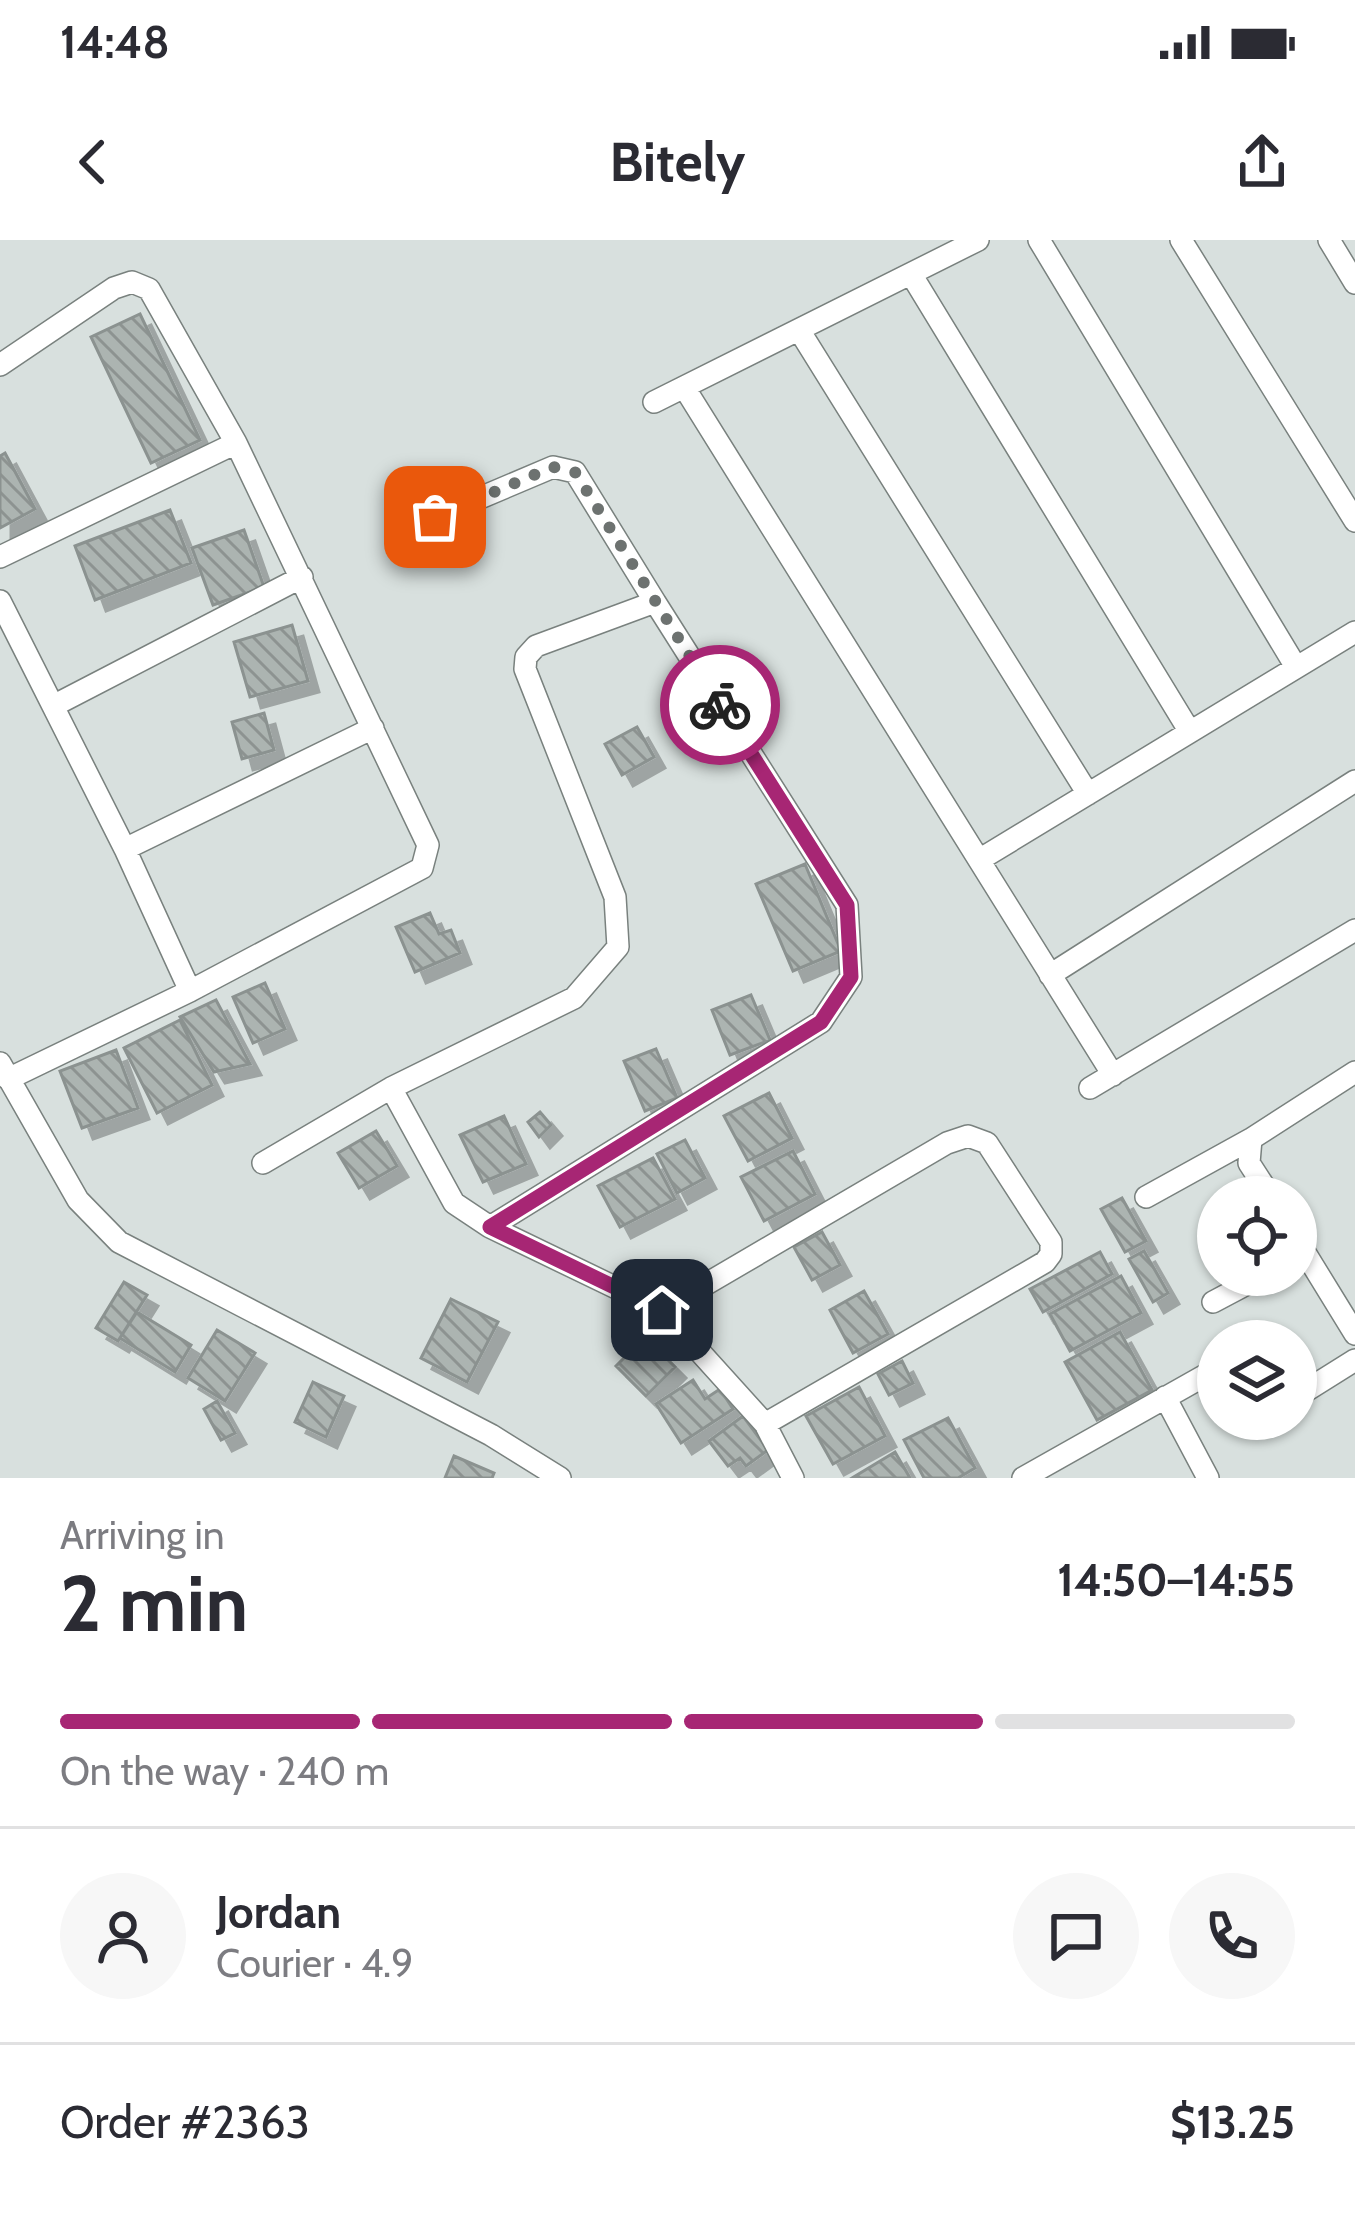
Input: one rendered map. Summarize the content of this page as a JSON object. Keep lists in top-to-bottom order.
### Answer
{
  "page": {
    "status": "14:48",
    "header": "Bitely",
    "heading": ["2 min", "Arriving in", "14:50–14:55"],
    "panel": [
      "Jordan",
      "Courier · 4.9",
      "Order #2363",
      "$13.25"
    ],
    "bar": "On the way · 240 m"
  }
}
